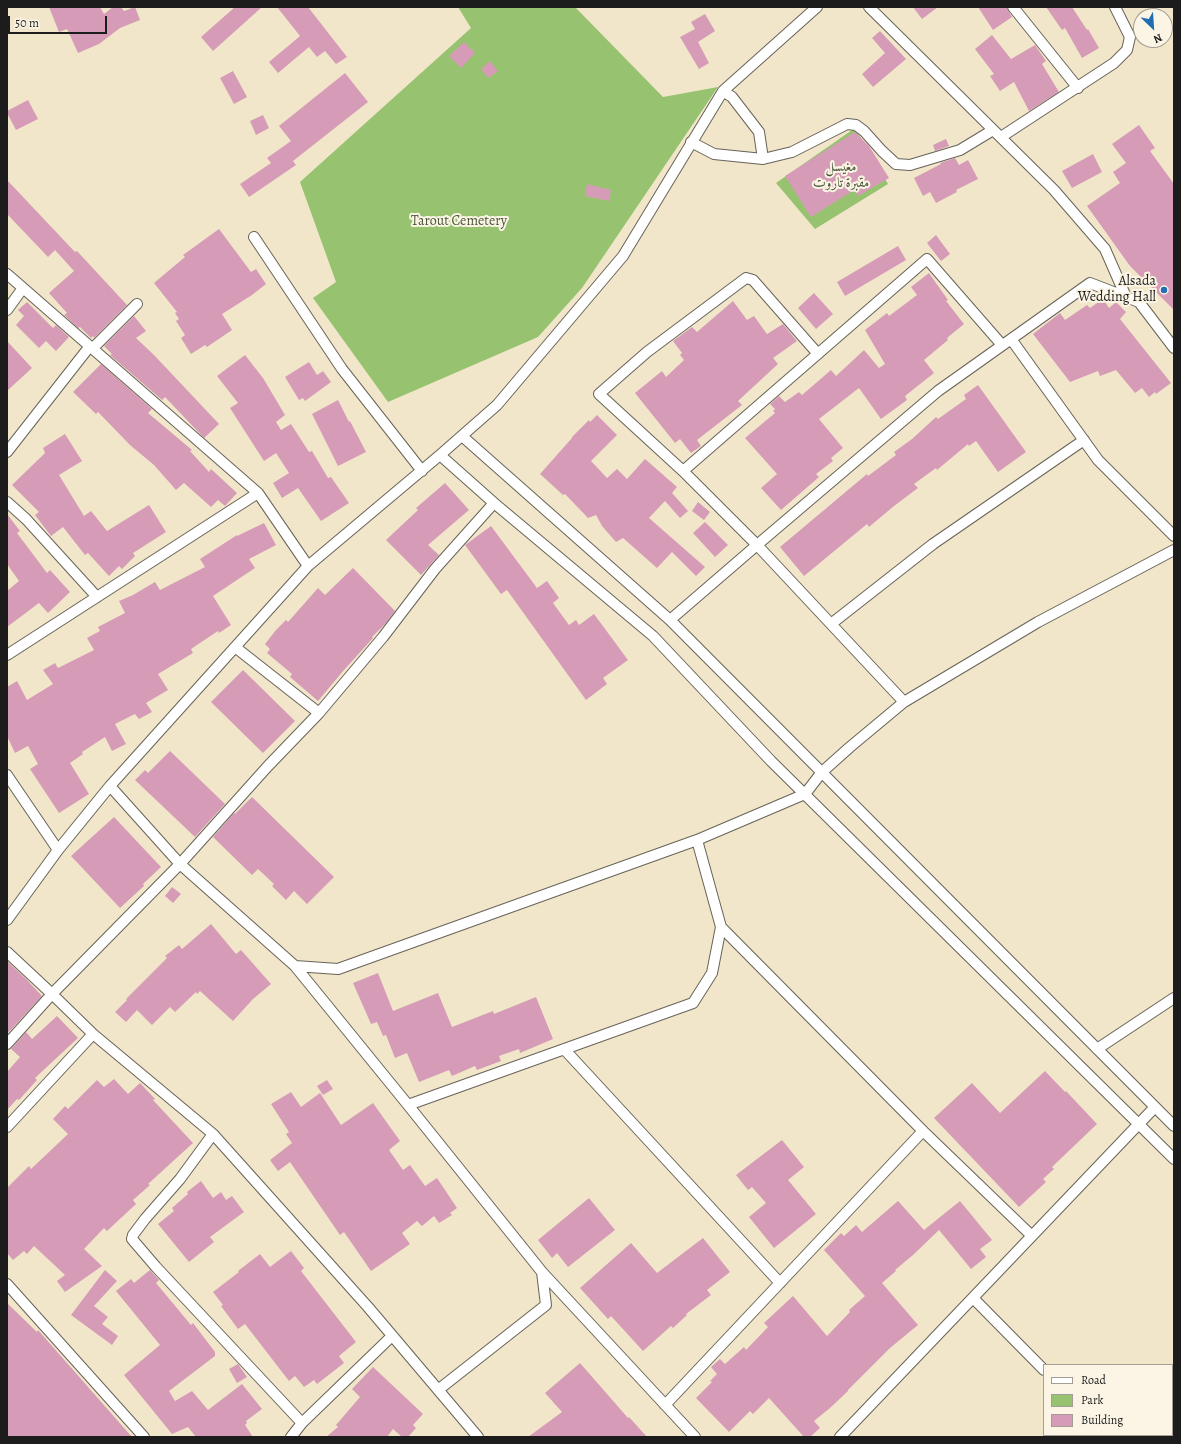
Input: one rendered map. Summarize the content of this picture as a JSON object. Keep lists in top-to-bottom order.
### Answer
{
  "parks": ["مغيسل مقبرة تاروت", "Tarout Cemetery"],
  "places": ["Alsada Wedding Hall"],
  "legend": ["Road", "Park", "Building"],
  "scale_bar": "50 m",
  "north": "bottom right"
}
